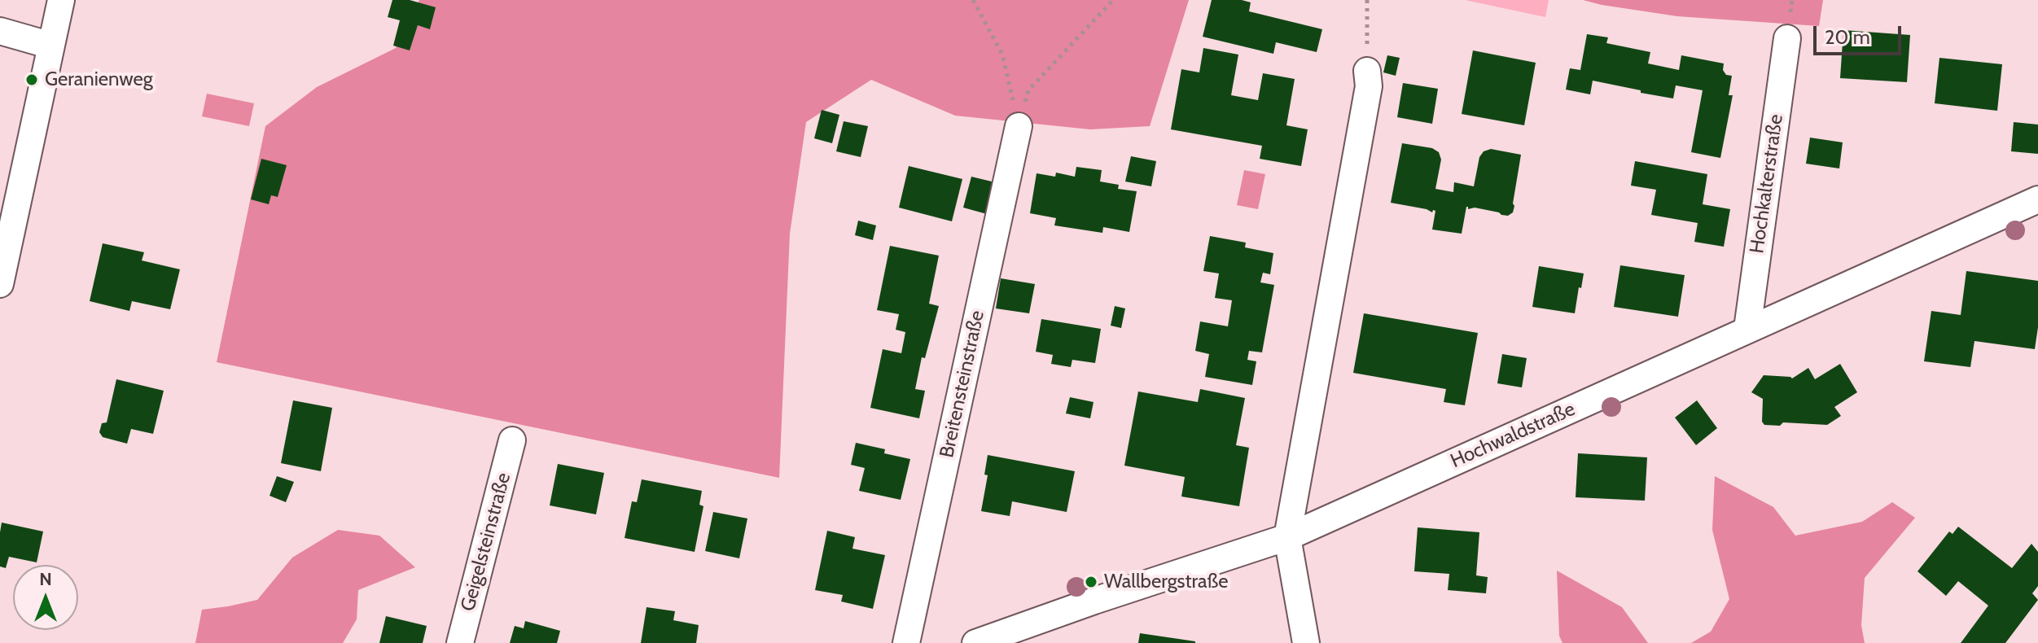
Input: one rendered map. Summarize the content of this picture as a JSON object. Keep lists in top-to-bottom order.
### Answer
{
  "streets": {
    "street": [
      "Hochkalterstraße",
      "Breitensteinstraße",
      "Hochwaldstraße",
      "Geigelsteinstraße"
    ]
  },
  "crossings": [
    ["Hochkalterstraße", "Hochwaldstraße"]
  ],
  "places": ["Geranienweg", "Wallbergstraße"],
  "scale_bar": "20 m",
  "north": "top"
}
